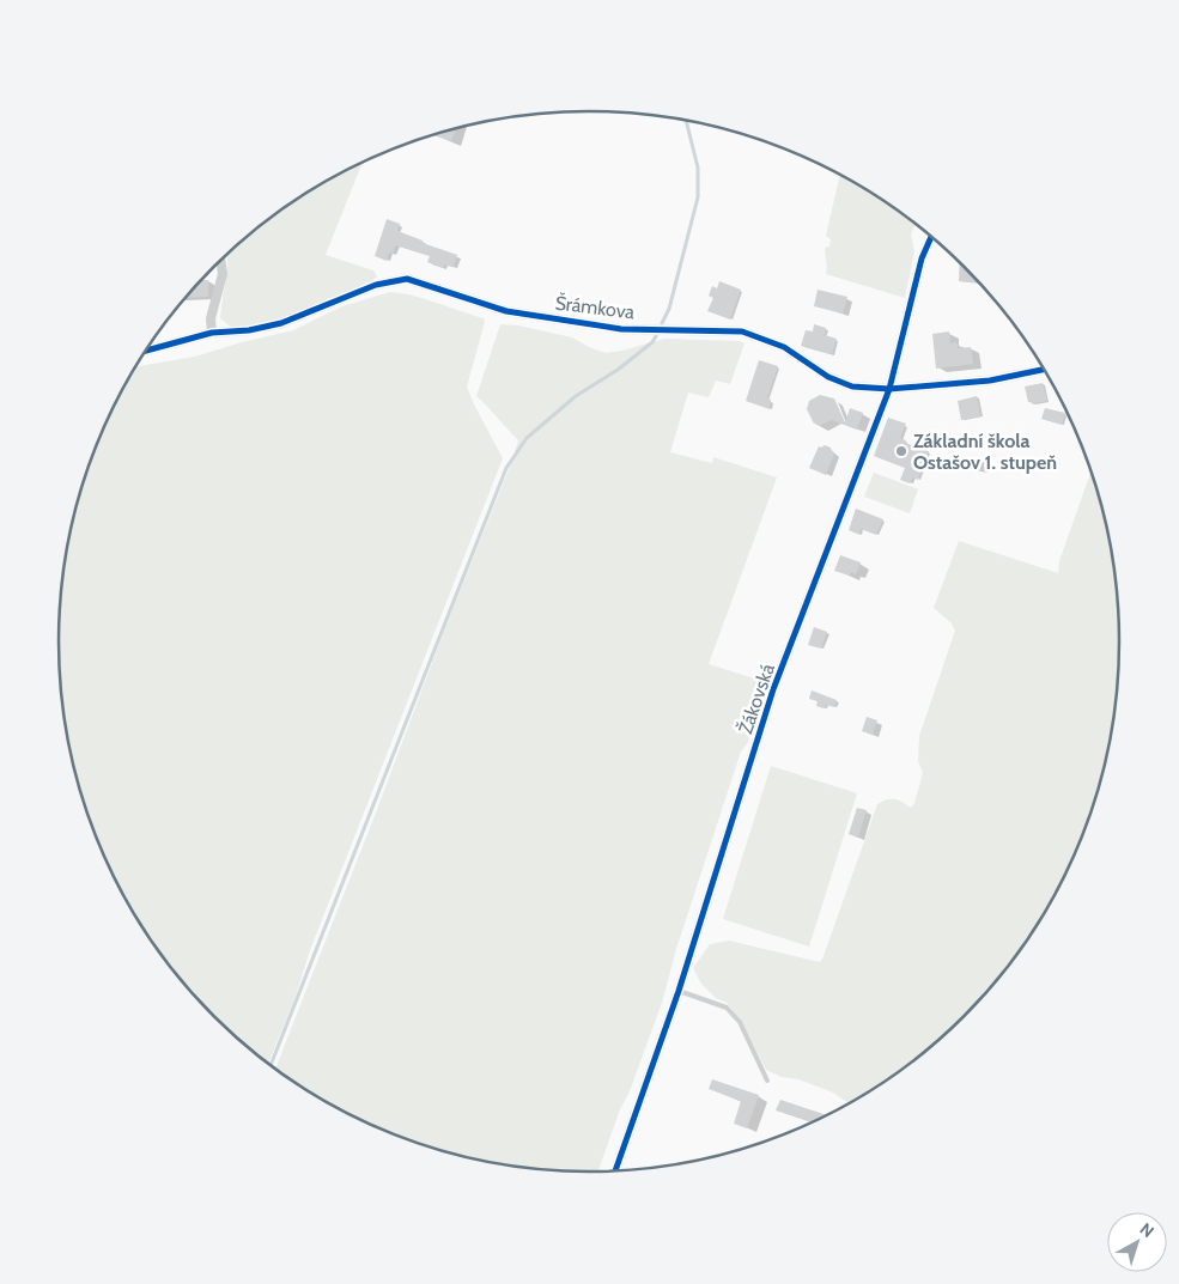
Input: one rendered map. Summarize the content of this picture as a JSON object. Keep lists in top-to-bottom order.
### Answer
{
  "streets": {
    "street": ["Šrámkova", "Žákovská"]
  },
  "crossings": [
    ["Šrámkova", "Žákovská"]
  ],
  "places": ["Základní škola Ostašov 1. stupeň"],
  "north": "top right"
}
